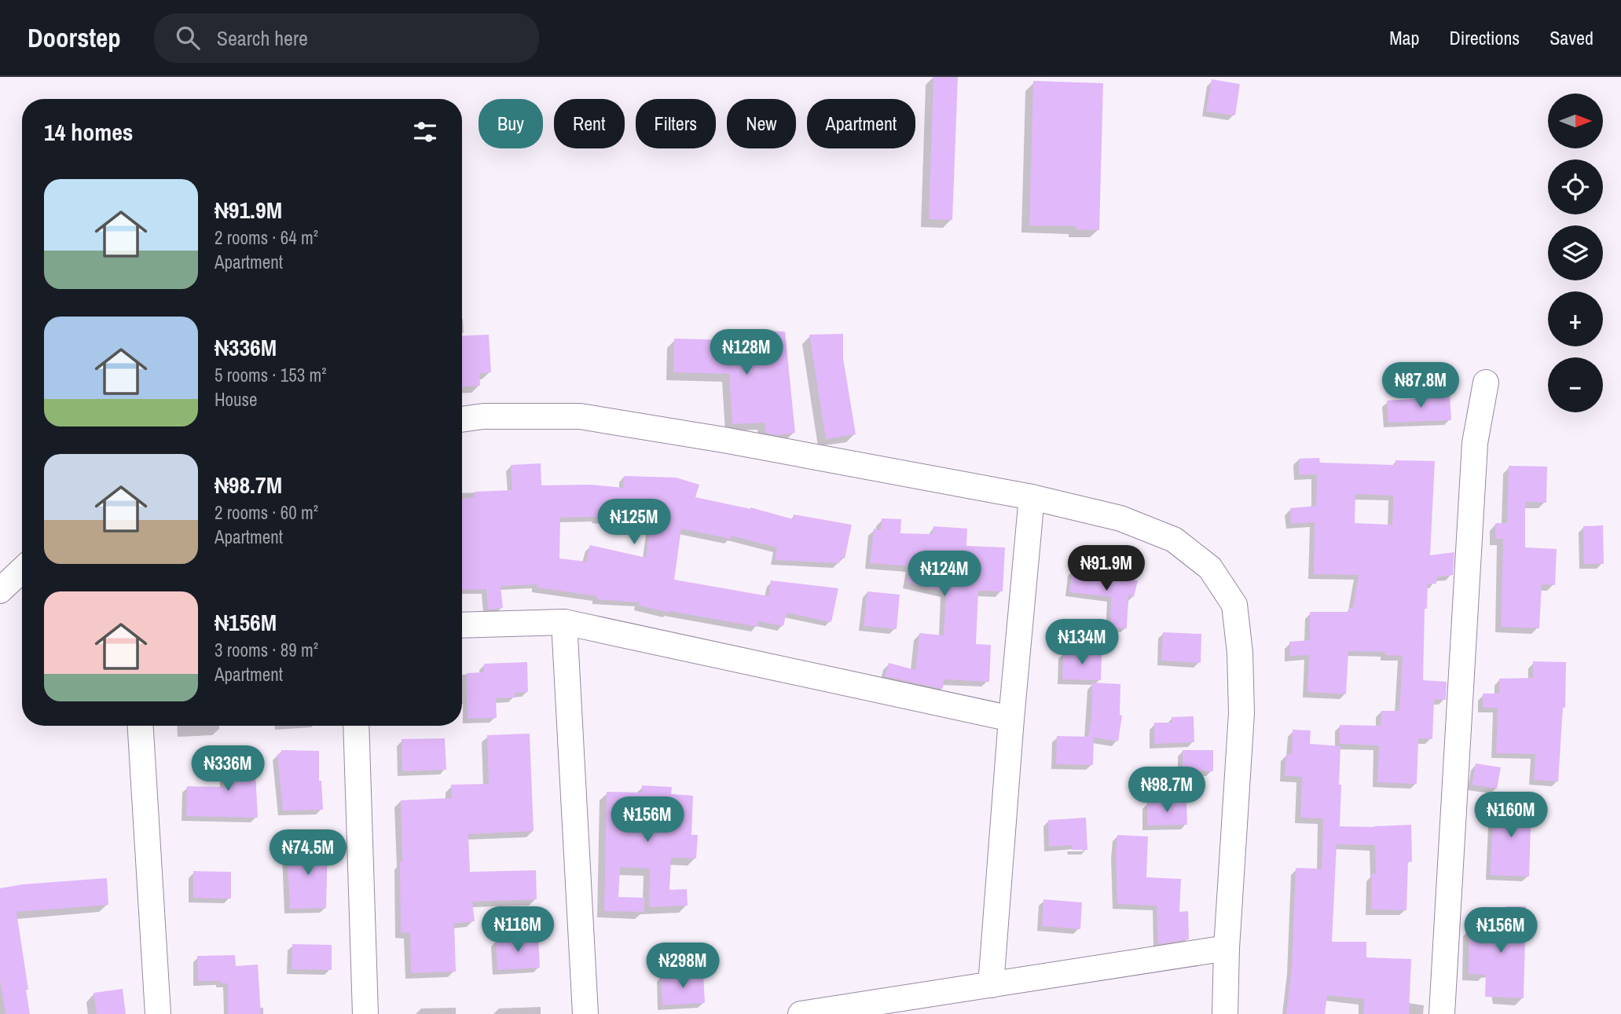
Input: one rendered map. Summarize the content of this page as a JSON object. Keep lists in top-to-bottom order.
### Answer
{
  "north": "right",
  "page": {
    "header": "Doorstep",
    "search": "Search here",
    "nav": ["Map", "Directions", "Saved"],
    "map_buttons": ["+", "−"],
    "chip": [
      "Buy",
      "Rent",
      "Filters",
      "New",
      "Apartment"
    ],
    "heading": "14 homes",
    "list": [
      {
        "name": "₦91.9M",
        "note": "2 rooms · 64 m² · Apartment"
      },
      {
        "name": "₦336M",
        "note": "5 rooms · 153 m² · House"
      },
      {
        "name": "₦98.7M",
        "note": "2 rooms · 60 m² · Apartment"
      },
      {
        "name": "₦156M",
        "note": "3 rooms · 89 m² · Apartment"
      }
    ],
    "price": [
      "₦128M",
      "₦87.8M",
      "₦125M",
      "₦91.9M",
      "₦124M",
      "₦134M",
      "₦336M",
      "₦98.7M",
      "₦160M",
      "₦156M",
      "₦74.5M",
      "₦116M",
      "₦156M",
      "₦298M"
    ]
  }
}
